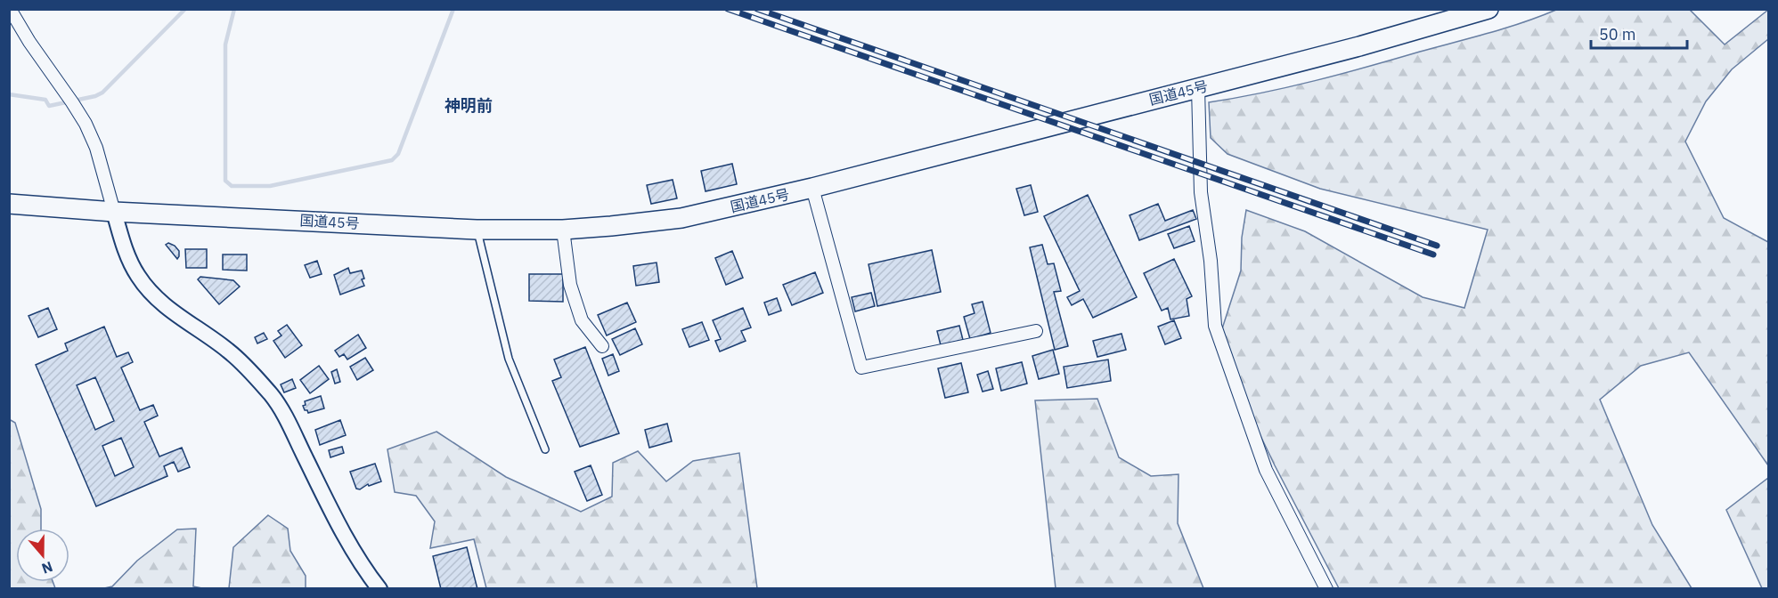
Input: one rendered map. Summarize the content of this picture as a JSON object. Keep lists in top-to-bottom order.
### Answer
{
  "streets": {
    "highway": ["国道45号"]
  },
  "districts": ["神明前"],
  "scale_bar": "50 m",
  "north": "bottom"
}
